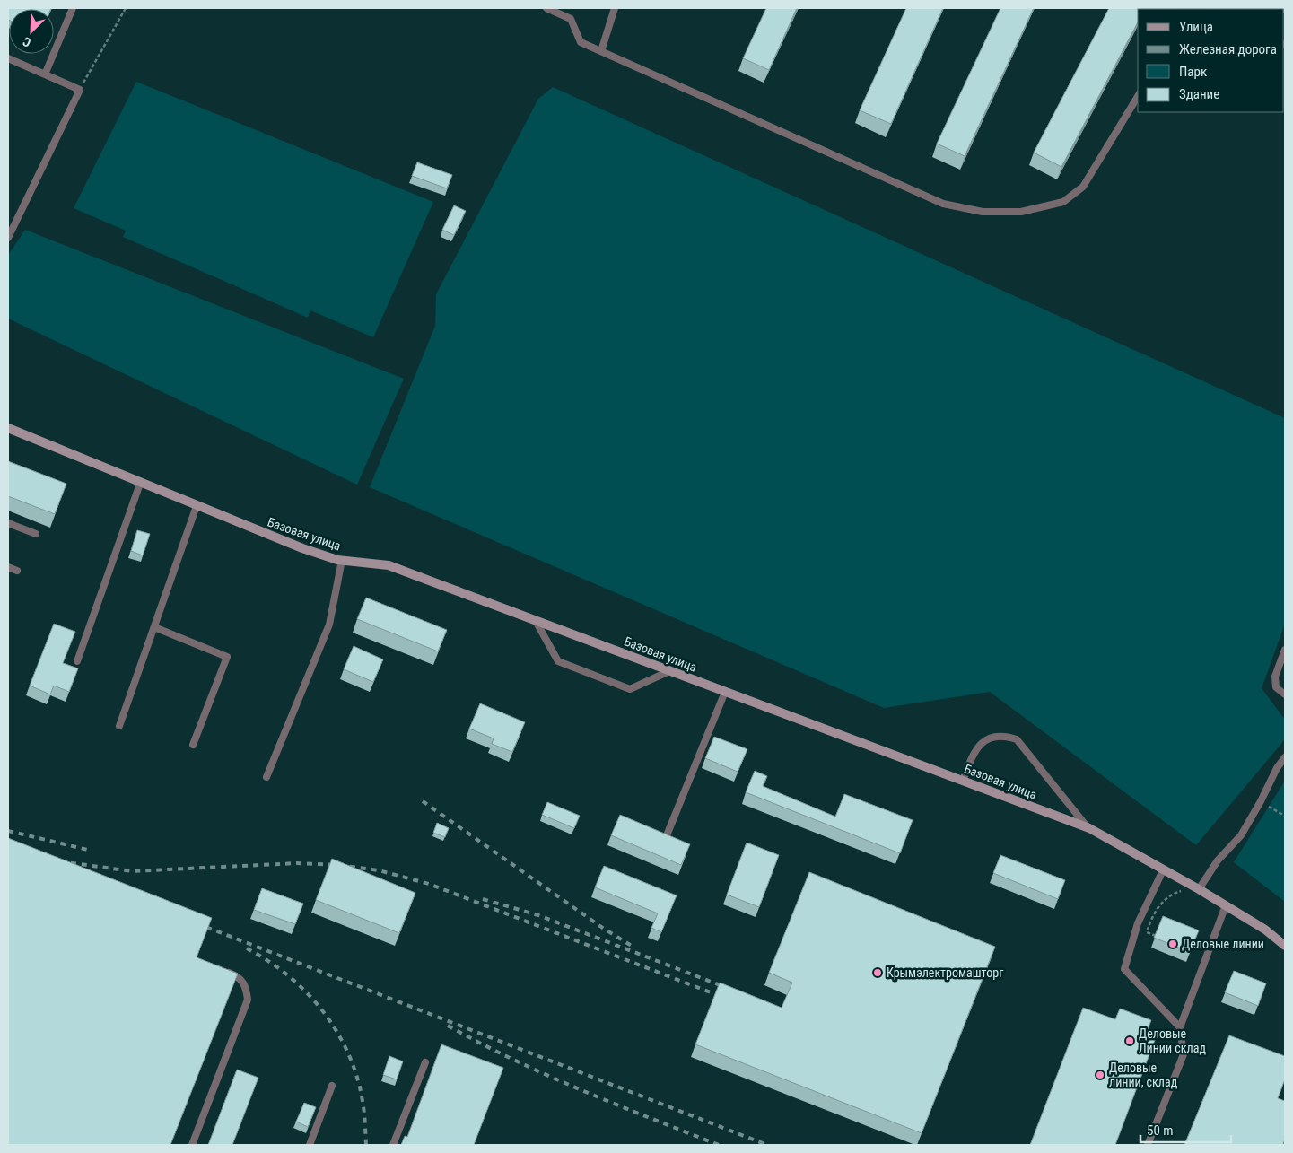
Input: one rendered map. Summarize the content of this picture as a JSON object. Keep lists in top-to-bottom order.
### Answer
{
  "streets": {
    "street": ["Базовая улица"]
  },
  "places": [
    "Деловые линии",
    "Крымэлектромашторг",
    "Деловые Линии склад",
    "Деловые линии, склад"
  ],
  "legend": [
    "Улица",
    "Железная дорога",
    "Парк",
    "Здание"
  ],
  "scale_bar": "50 m",
  "north": "bottom left"
}
